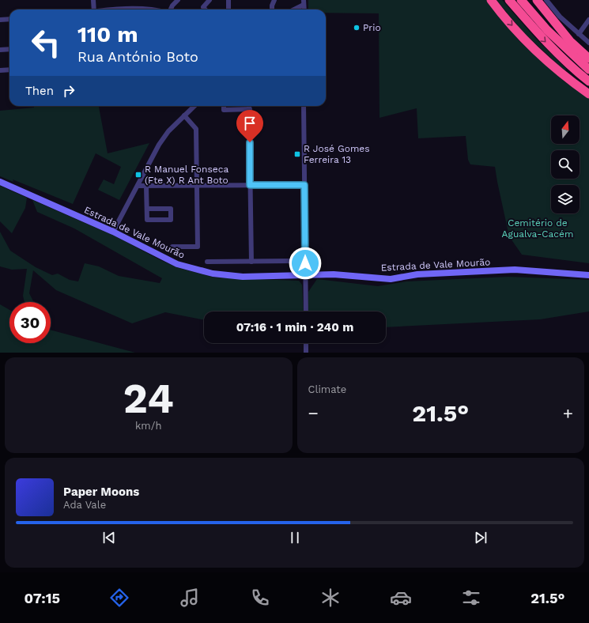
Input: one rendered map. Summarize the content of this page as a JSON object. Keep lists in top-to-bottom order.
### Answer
{
  "streets": {
    "street": ["Estrada de Vale Mourão"]
  },
  "parks": ["Cemitério de Agualva-Cacém"],
  "places": {
    "other": ["Prio"],
    "transit": ["R José Gomes Ferreira 13", "R Manuel Fonseca (Fte X) R Ant Boto"]
  },
  "north": "top",
  "page": {
    "turn": ["110 m", "Rua António Boto"],
    "then": "Then",
    "limit": "30",
    "trip": "07:16 · 1 min · 240 m",
    "tile": [
      ["24", "km/h"],
      "Climate"
    ],
    "heat": ["−", "21.5°", "+"],
    "song": ["Paper Moons", "Ada Vale"],
    "tabs": ["07:15", "21.5°"]
  }
}
